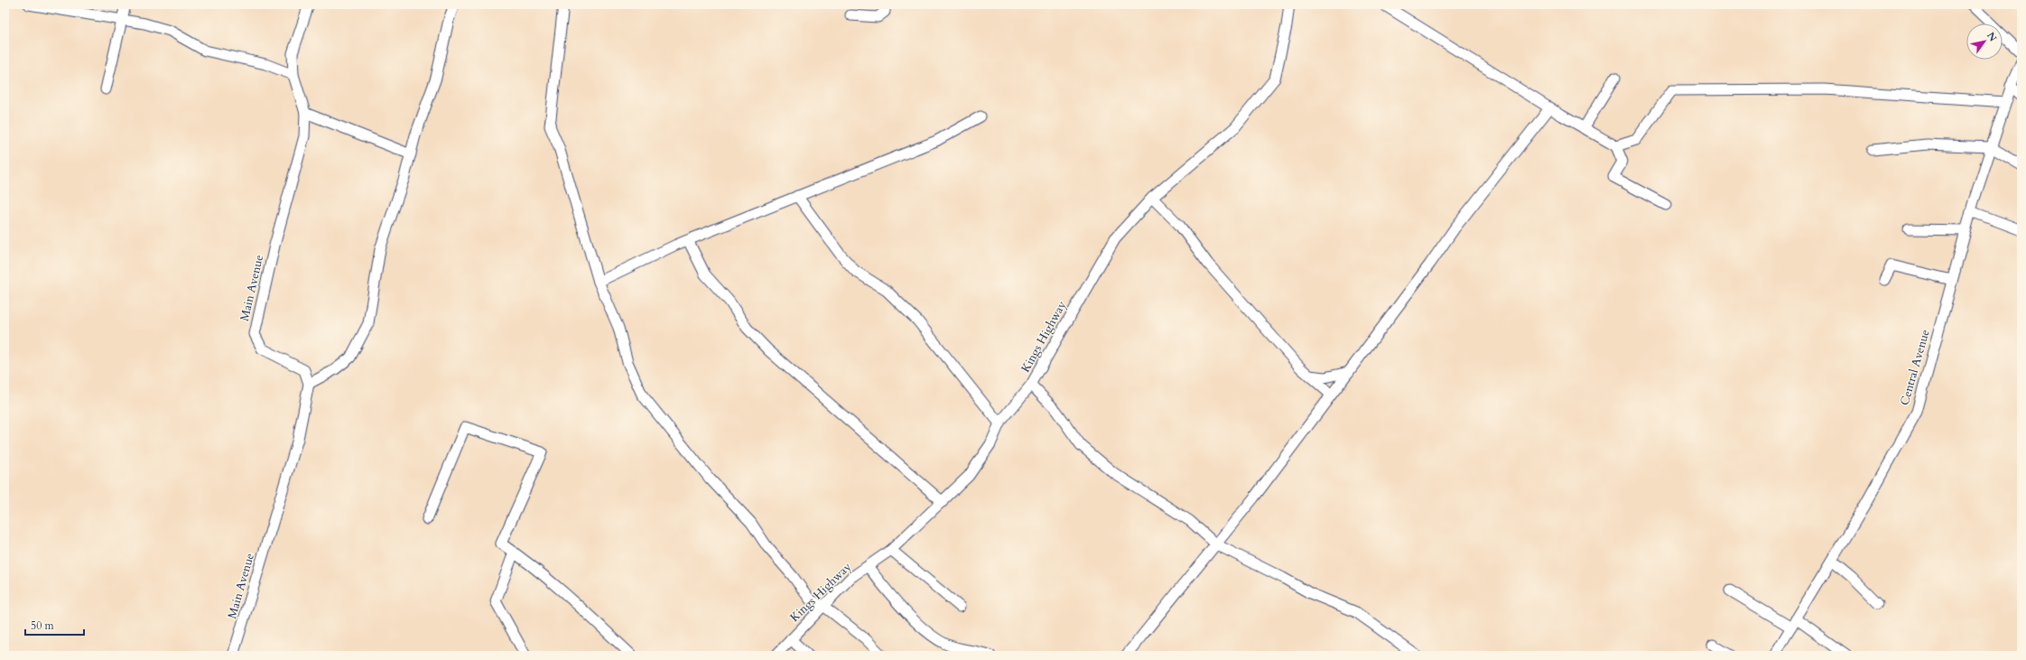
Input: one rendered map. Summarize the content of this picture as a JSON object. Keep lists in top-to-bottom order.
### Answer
{
  "streets": {
    "street": ["Main Avenue", "Kings Highway", "Central Avenue"]
  },
  "scale_bar": "50 m",
  "north": "top right"
}
